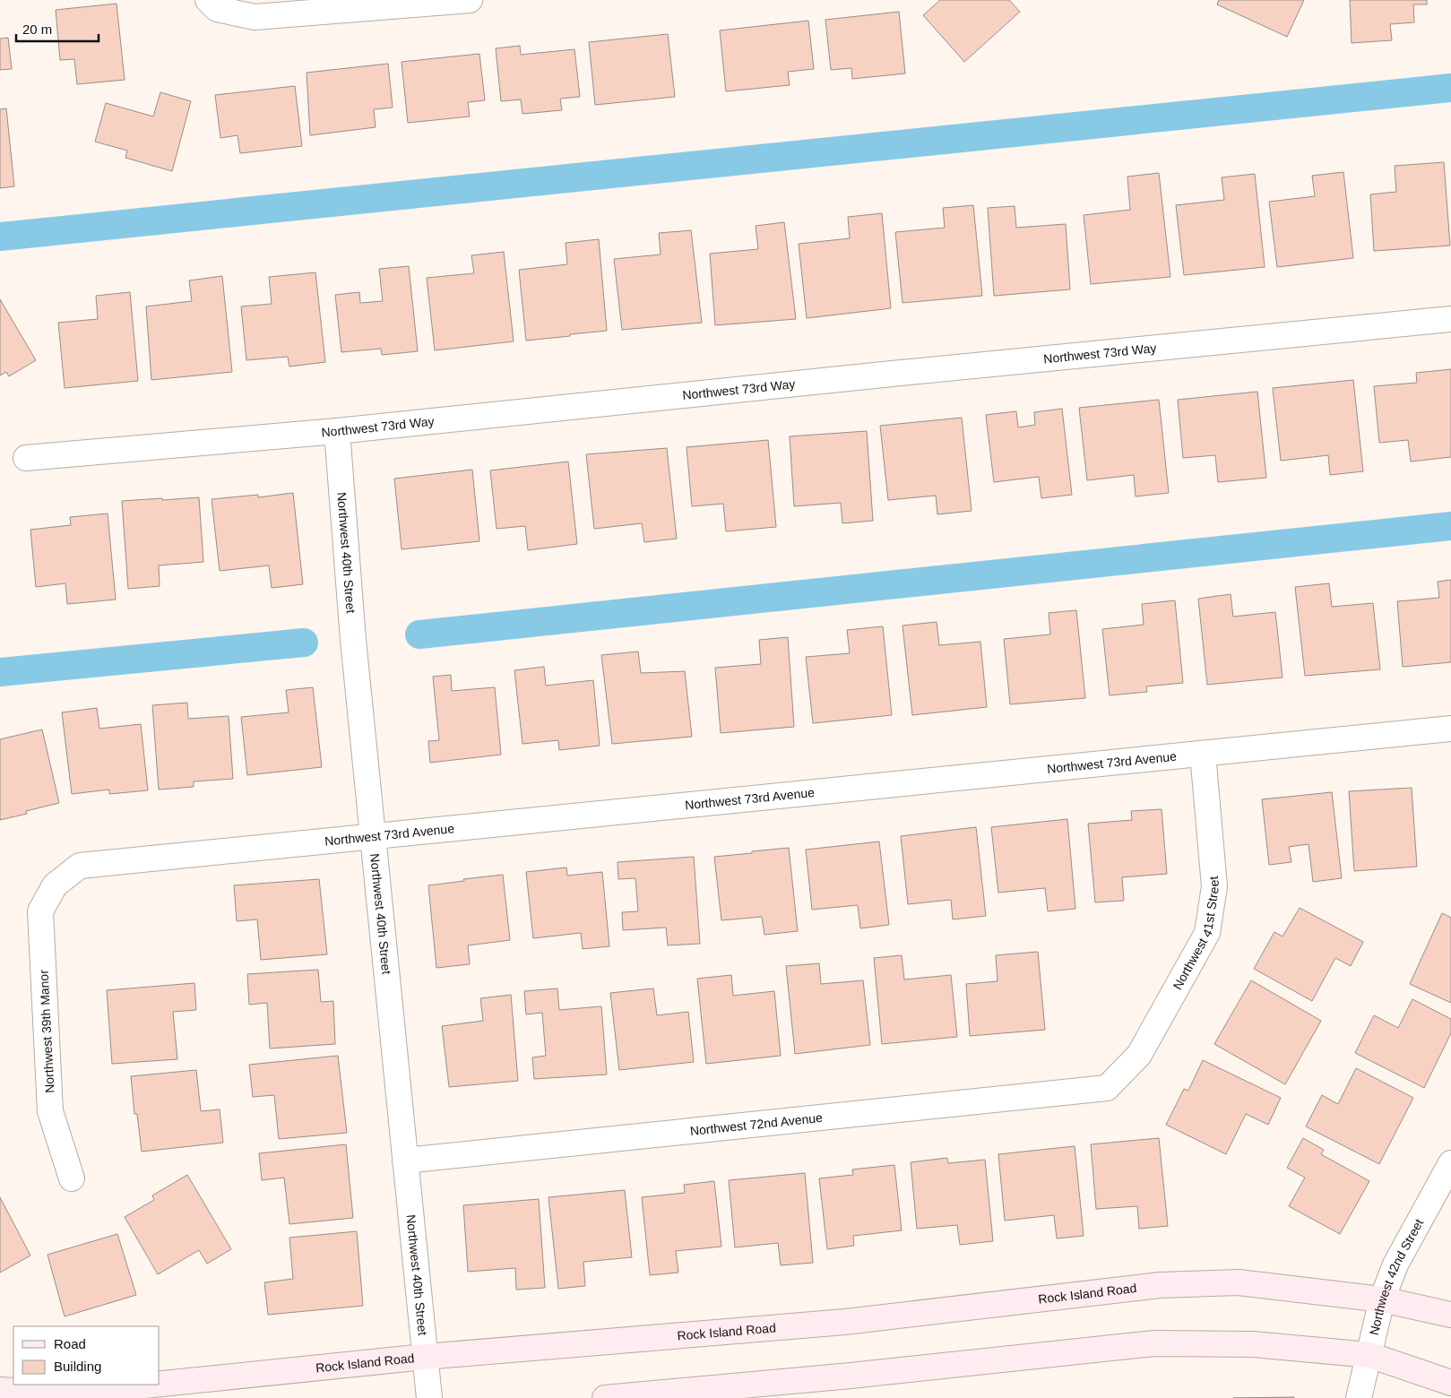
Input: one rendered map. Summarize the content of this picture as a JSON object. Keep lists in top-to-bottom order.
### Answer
{
  "streets": {
    "main road": ["Rock Island Road"],
    "street": [
      "Northwest 73rd Way",
      "Northwest 40th Street",
      "Northwest 73rd Avenue",
      "Northwest 41st Street",
      "Northwest 39th Manor",
      "Northwest 72nd Avenue",
      "Northwest 42nd Street"
    ]
  },
  "crossings": [
    ["Northwest 73rd Way", "Northwest 40th Street"],
    ["Northwest 40th Street", "Northwest 73rd Avenue"],
    ["Northwest 40th Street", "Northwest 72nd Avenue"],
    ["Northwest 40th Street", "Rock Island Road"],
    ["Northwest 73rd Avenue", "Northwest 41st Street"],
    ["Northwest 73rd Avenue", "Northwest 39th Manor"],
    ["Northwest 41st Street", "Northwest 72nd Avenue"],
    ["Northwest 42nd Street", "Rock Island Road"]
  ],
  "legend": ["Road", "Building"],
  "scale_bar": "20 m"
}
